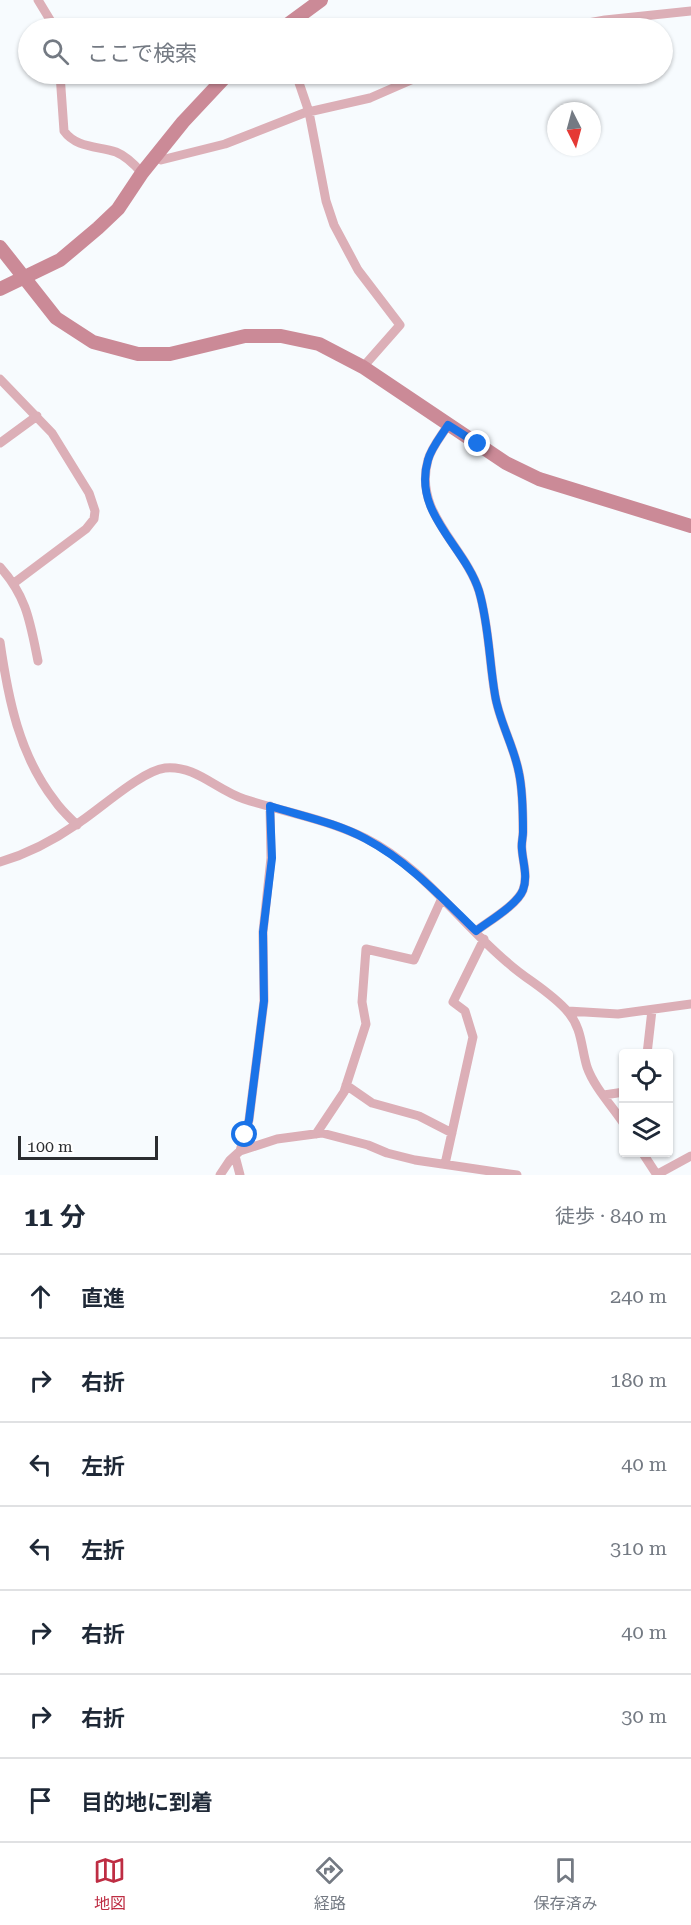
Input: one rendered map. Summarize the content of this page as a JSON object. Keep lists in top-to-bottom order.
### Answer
{
  "scale_bar": "100 m",
  "north": "bottom",
  "page": {
    "search": "ここで検索",
    "scale": "100 m",
    "heading": ["11 分", "徒歩 · 840 m"],
    "list": [
      ["直進", "240 m"],
      ["右折", "180 m"],
      ["左折", "40 m"],
      ["左折", "310 m"],
      ["右折", "40 m"],
      ["右折", "30 m"],
      "目的地に到着"
    ],
    "nav": ["地図", "経路", "保存済み"]
  }
}
